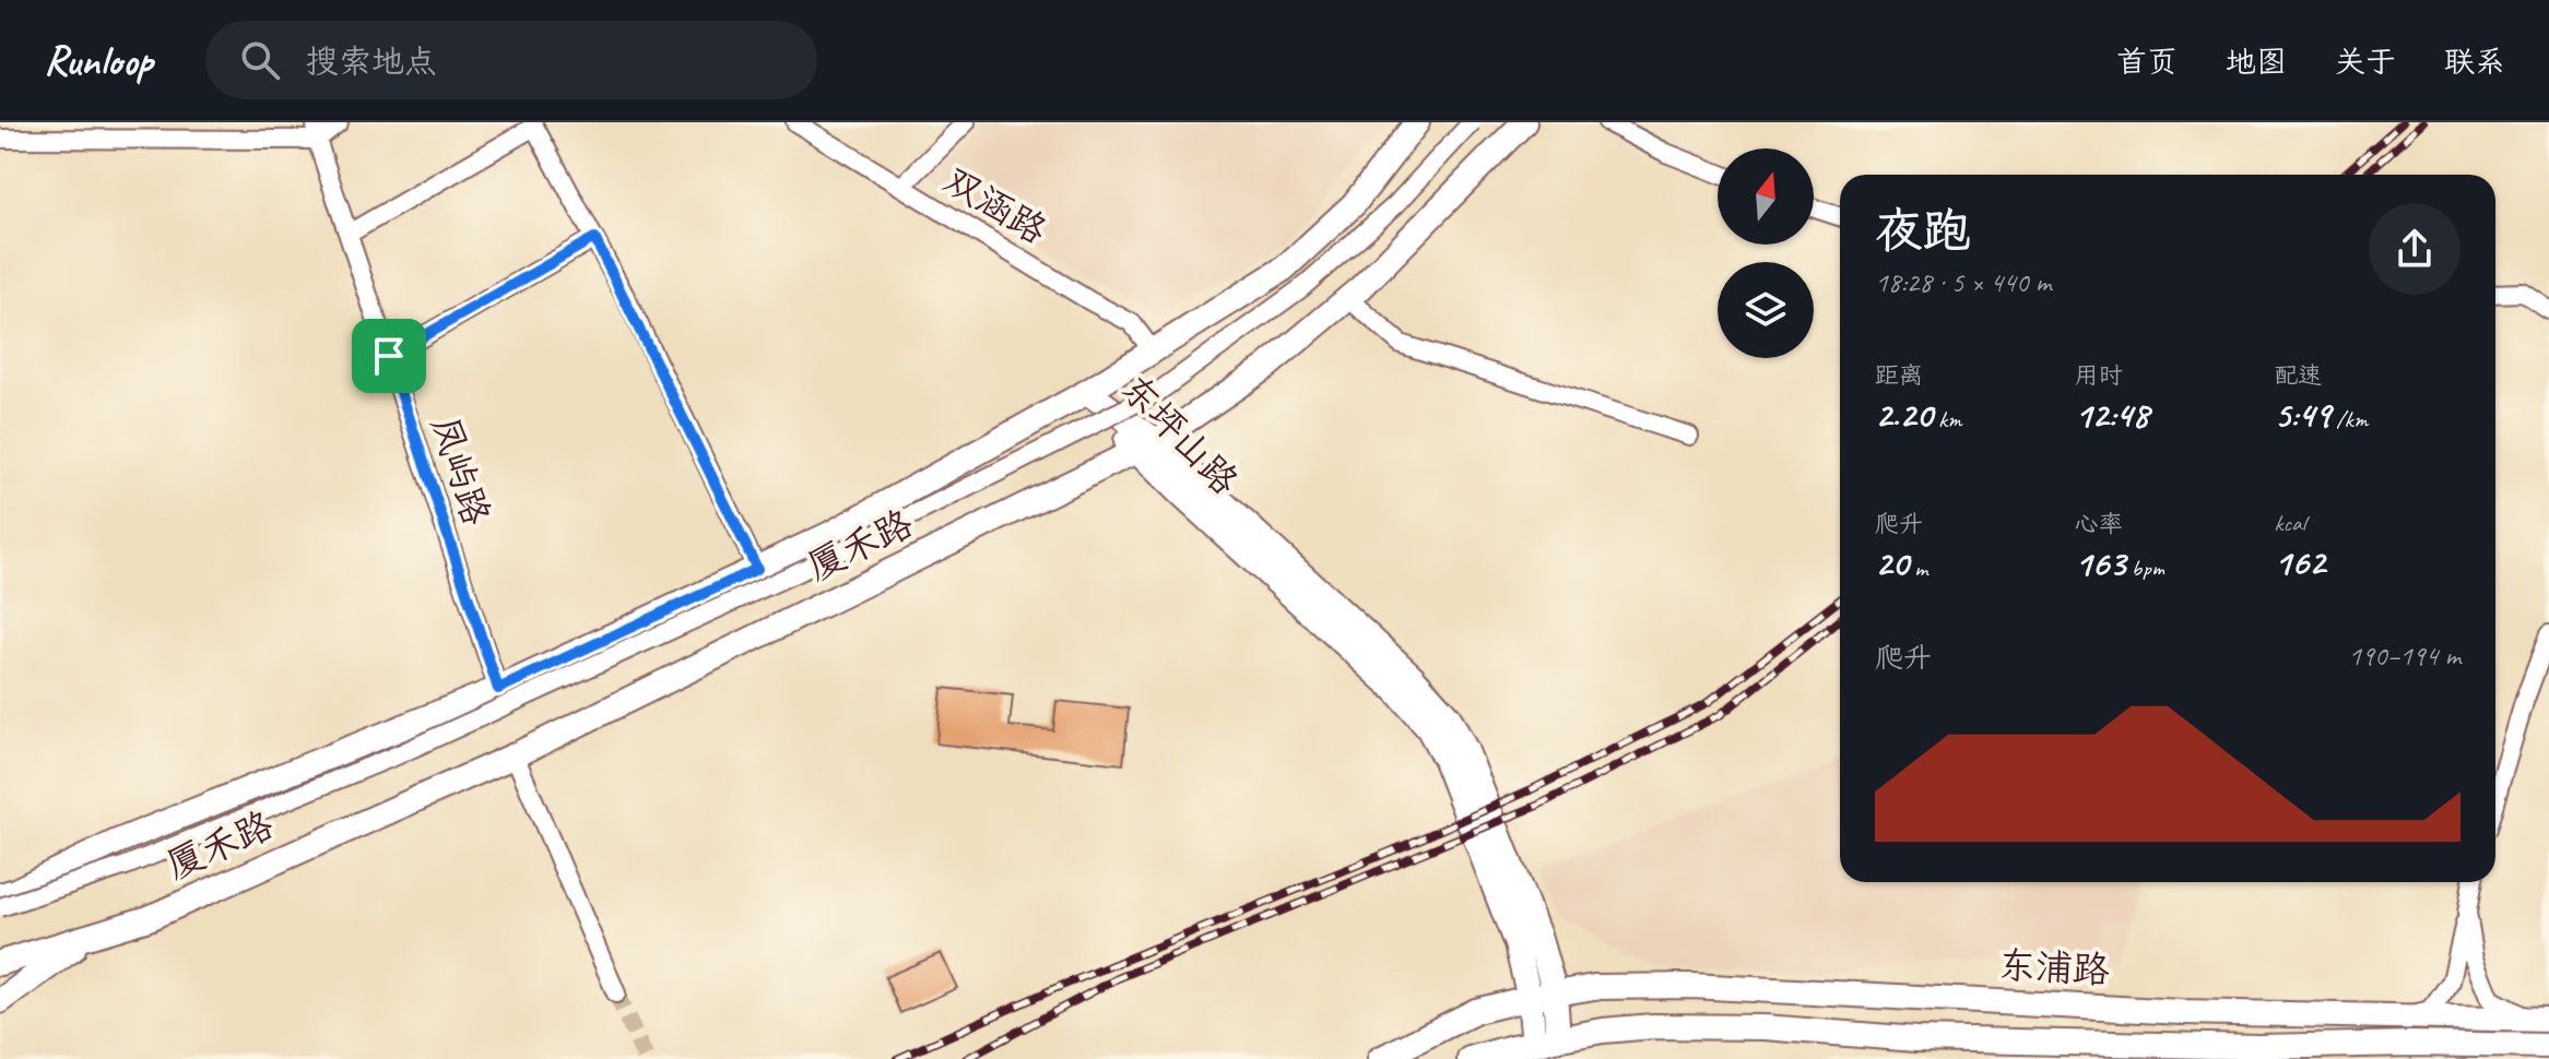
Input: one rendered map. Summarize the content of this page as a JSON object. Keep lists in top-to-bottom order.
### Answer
{
  "streets": {
    "main road": ["东坪山路", "厦禾路", "东浦路"],
    "street": ["双涵路", "凤屿路"]
  },
  "crossings": [
    ["双涵路", "厦禾路"],
    ["东坪山路", "厦禾路"],
    ["东坪山路", "东浦路"],
    ["凤屿路", "厦禾路"]
  ],
  "north": "top",
  "page": {
    "header": "Runloop",
    "search": "搜索地点",
    "nav": [
      "首页",
      "地图",
      "关于",
      "联系"
    ],
    "heading": ["夜跑", "18:28 · 5 × 440 m"],
    "stats": [
      ["距离", "2.20 km"],
      ["用时", "12:48"],
      ["配速", "5:49 /km"],
      ["爬升", "20 m"],
      ["心率", "163 bpm"],
      ["kcal", "162"]
    ],
    "chart": ["爬升", "190–194 m"]
  }
}
